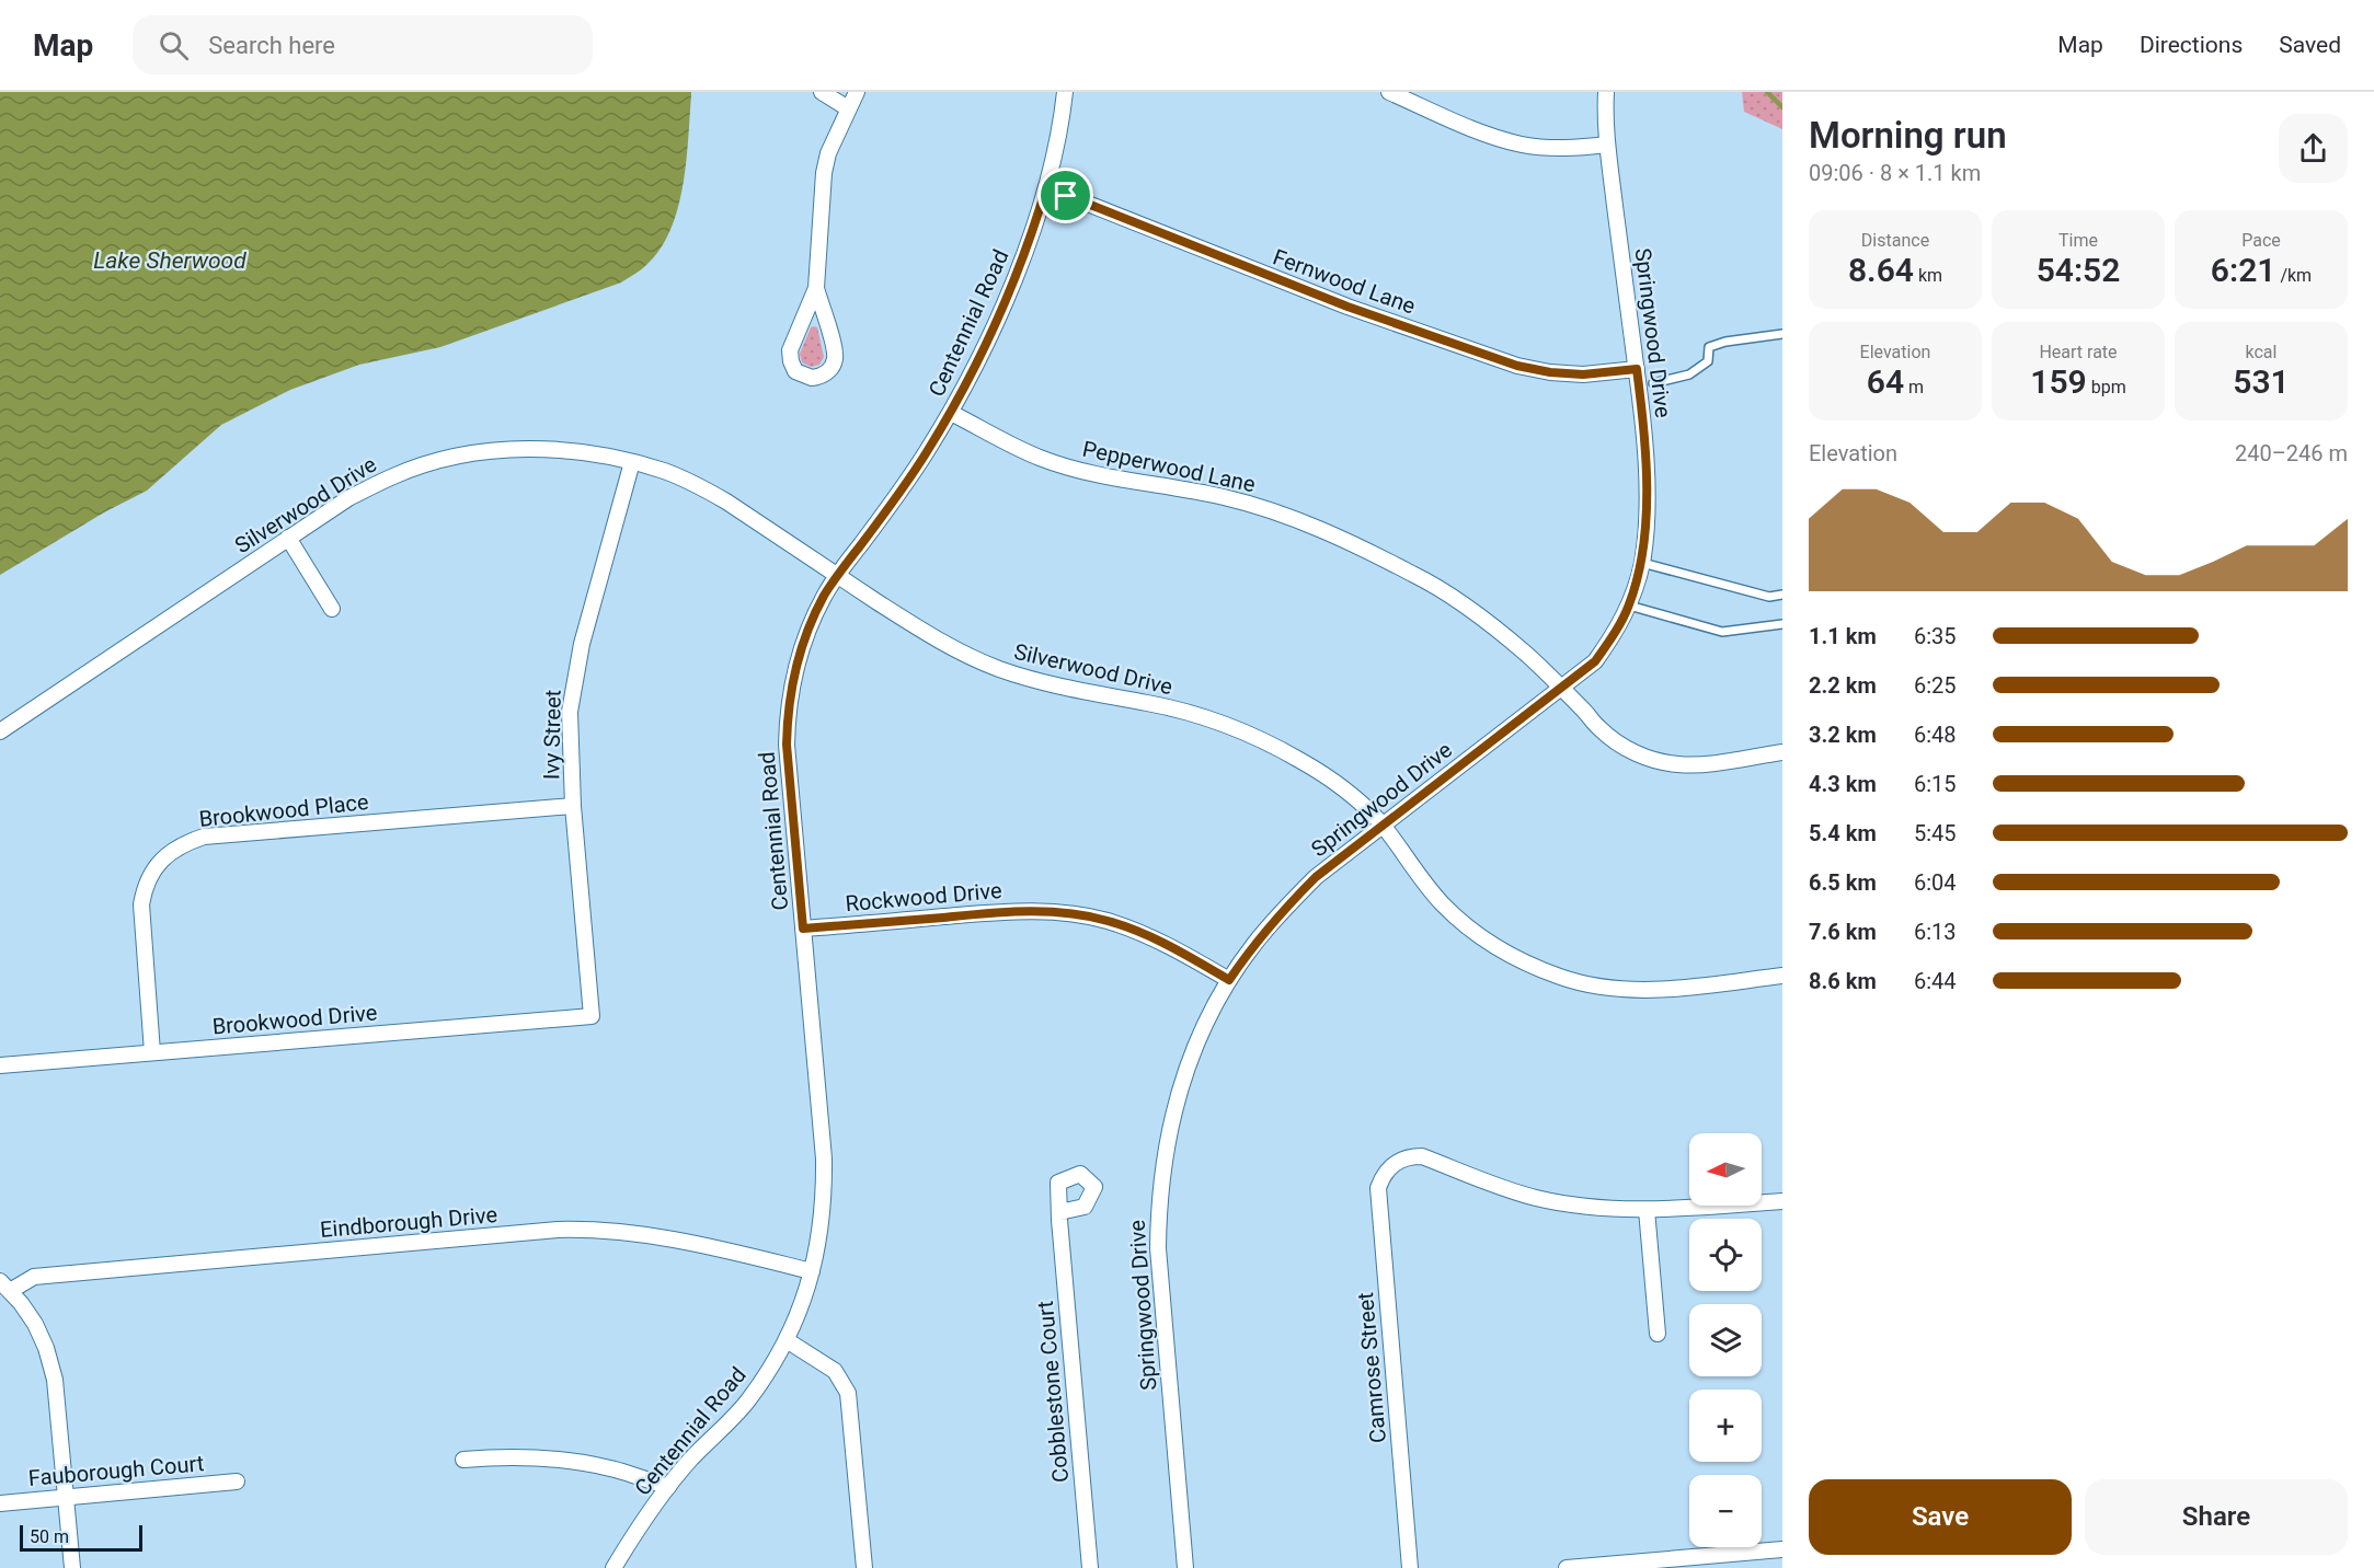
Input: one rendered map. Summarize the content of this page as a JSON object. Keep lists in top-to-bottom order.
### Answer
{
  "streets": {
    "street": [
      "Fernwood Lane",
      "Centennial Road",
      "Springwood Drive",
      "Pepperwood Lane",
      "Silverwood Drive",
      "Ivy Street",
      "Brookwood Place",
      "Rockwood Drive",
      "Brookwood Drive",
      "Eindborough Drive",
      "Camrose Street",
      "Cobblestone Court",
      "Fauborough Court"
    ]
  },
  "crossings": [
    ["Fernwood Lane", "Centennial Road"],
    ["Fernwood Lane", "Springwood Drive"],
    ["Centennial Road", "Pepperwood Lane"],
    ["Centennial Road", "Silverwood Drive"],
    ["Centennial Road", "Rockwood Drive"],
    ["Centennial Road", "Eindborough Drive"],
    ["Springwood Drive", "Pepperwood Lane"],
    ["Springwood Drive", "Silverwood Drive"],
    ["Springwood Drive", "Rockwood Drive"],
    ["Silverwood Drive", "Ivy Street"],
    ["Ivy Street", "Brookwood Place"],
    ["Ivy Street", "Brookwood Drive"],
    ["Brookwood Place", "Brookwood Drive"]
  ],
  "water": ["Lake Sherwood"],
  "scale_bar": "50 m",
  "north": "left",
  "page": {
    "header": "Map",
    "search": "Search here",
    "nav": ["Map", "Directions", "Saved"],
    "heading": ["Morning run", "09:06 · 8 × 1.1 km"],
    "stats": [
      ["Distance", "8.64 km"],
      ["Time", "54:52"],
      ["Pace", "6:21 /km"],
      ["Elevation", "64 m"],
      ["Heart rate", "159 bpm"],
      ["kcal", "531"]
    ],
    "chart": ["Elevation", "240–246 m"],
    "list": [
      {
        "name": "1.1 km",
        "note": "6:35"
      },
      {
        "name": "2.2 km",
        "note": "6:25"
      },
      {
        "name": "3.2 km",
        "note": "6:48"
      },
      {
        "name": "4.3 km",
        "note": "6:15"
      },
      {
        "name": "5.4 km",
        "note": "5:45"
      },
      {
        "name": "6.5 km",
        "note": "6:04"
      },
      {
        "name": "7.6 km",
        "note": "6:13"
      },
      {
        "name": "8.6 km",
        "note": "6:44"
      }
    ],
    "map_buttons": ["+", "−"],
    "buttons": ["Save", "Share"],
    "scale": "50 m"
  }
}
